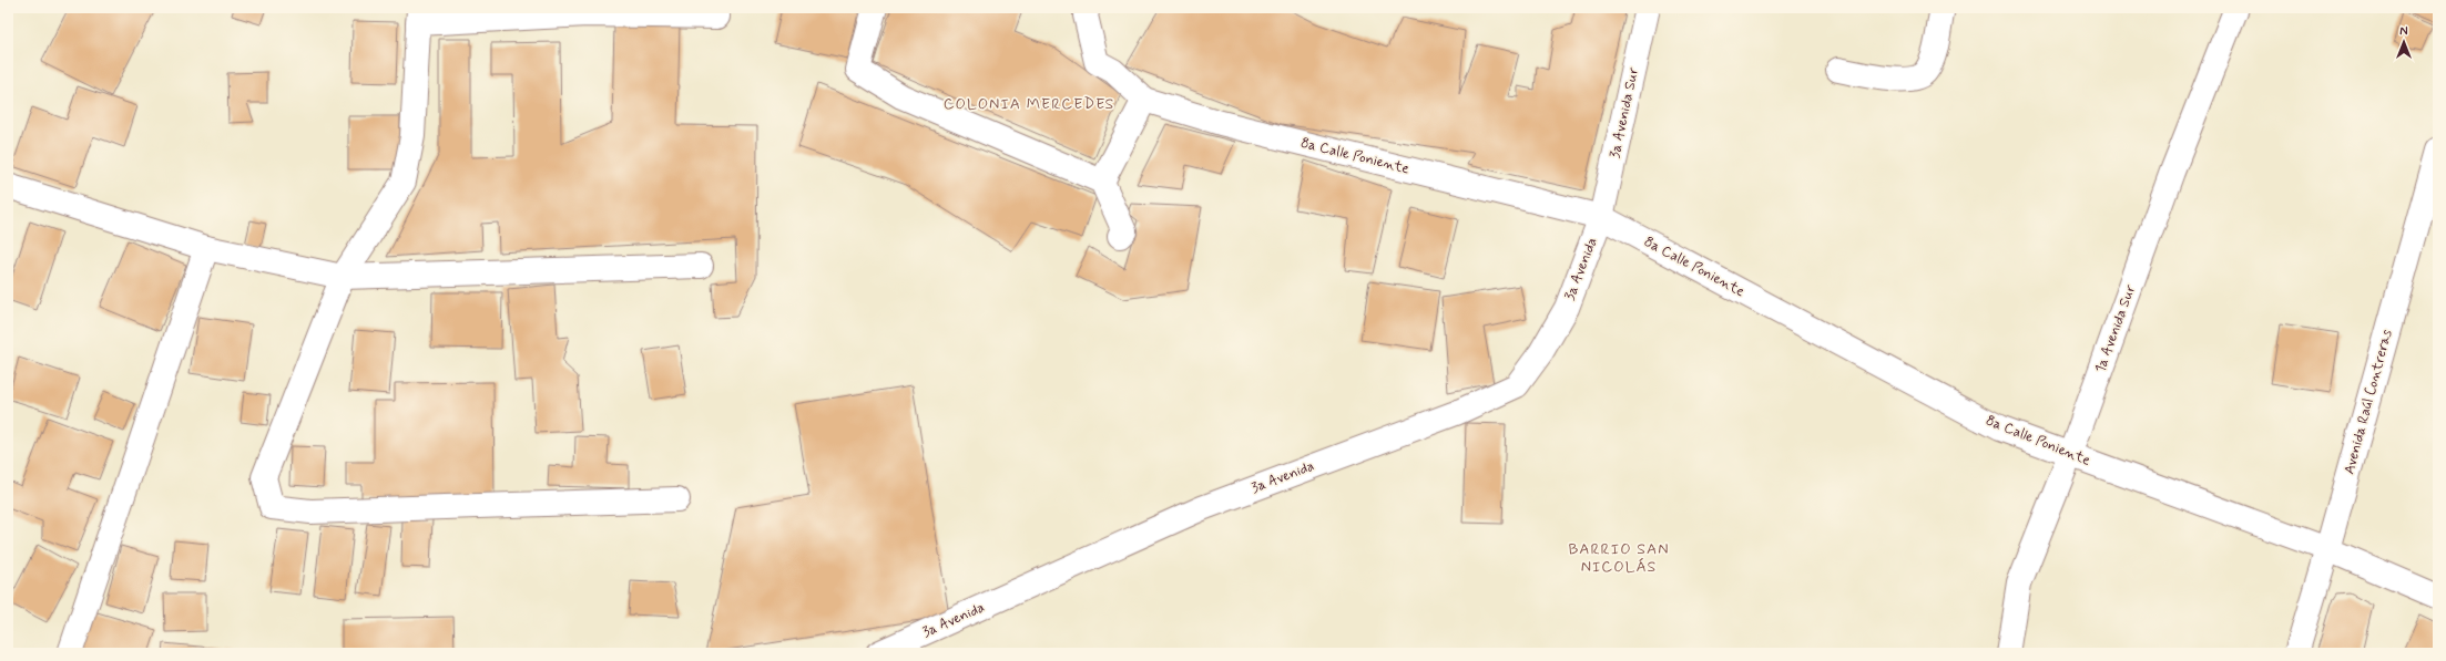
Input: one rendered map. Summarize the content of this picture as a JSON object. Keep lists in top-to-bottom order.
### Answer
{
  "streets": {
    "street": [
      "3a Avenida Sur",
      "8a Calle Poniente",
      "3a Avenida",
      "1a Avenida Sur",
      "Avenida Raúl Contreras"
    ]
  },
  "crossings": [
    ["3a Avenida Sur", "8a Calle Poniente"],
    ["3a Avenida Sur", "3a Avenida"],
    ["8a Calle Poniente", "3a Avenida"],
    ["8a Calle Poniente", "1a Avenida Sur"],
    ["8a Calle Poniente", "Avenida Raúl Contreras"]
  ],
  "districts": ["COLONIA MERCEDES", "BARRIO SAN NICOLÁS"],
  "north": "top"
}
